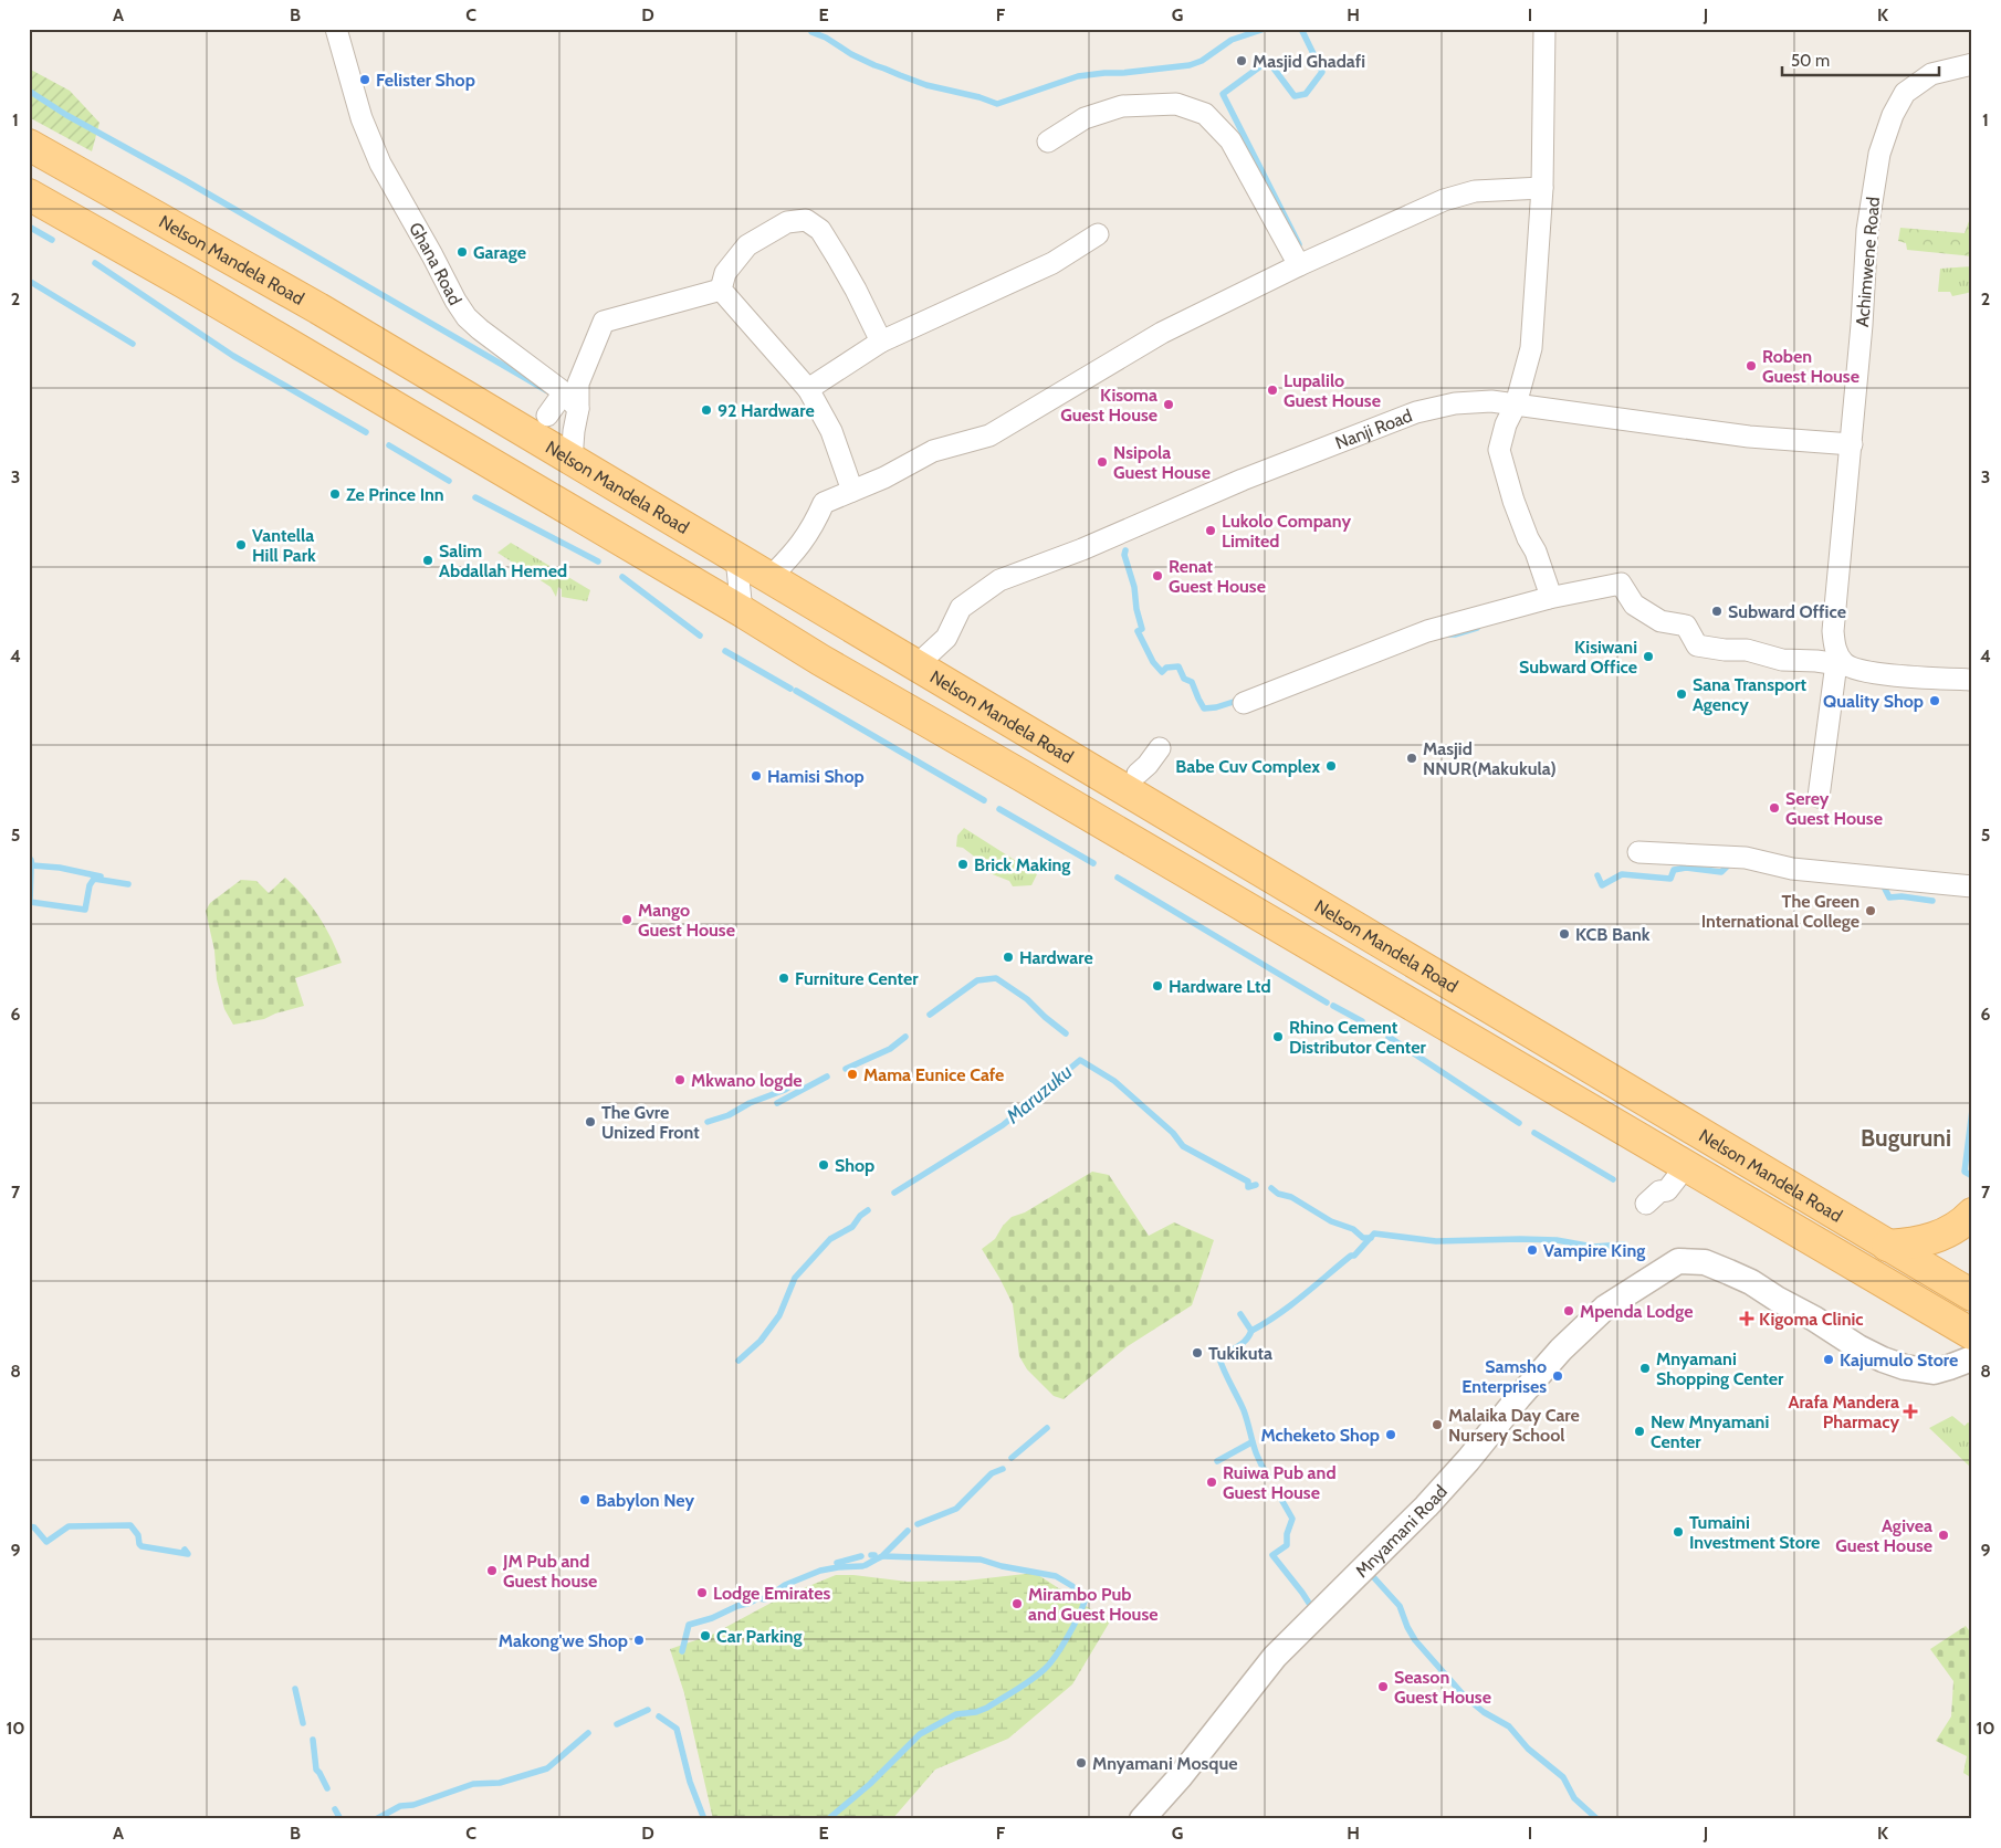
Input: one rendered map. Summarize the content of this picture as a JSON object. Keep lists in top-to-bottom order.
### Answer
{
  "streets": {
    "main road": ["Nelson Mandela Road"],
    "street": [
      "Achimwene Road",
      "Ghana Road",
      "Nanji Road",
      "Mnyamani Road"
    ]
  },
  "crossings": [
    ["Nelson Mandela Road", "Nanji Road"]
  ],
  "districts": ["Buguruni"],
  "water": ["Maruzuku"],
  "places": {
    "other": [
      "Masjid Ghadafi",
      "Felister Shop",
      "Garage",
      "Roben Guest House",
      "Lupalilo Guest House",
      "Kisoma Guest House",
      "92 Hardware",
      "Nsipola Guest House",
      "Ze Prince Inn",
      "Lukolo Company Limited",
      "Vantella Hill Park",
      "Salim Abdallah Hemed",
      "Renat Guest House",
      "Subward Office",
      "Kisiwani Subward Office",
      "Sana Transport Agency",
      "Quality Shop",
      "Masjid NNUR(Makukula)",
      "Babe Cuv Complex",
      "Hamisi Shop",
      "Serey Guest House",
      "Brick Making",
      "The Green International College",
      "Mango Guest House",
      "KCB Bank",
      "Hardware",
      "Furniture Center",
      "Hardware Ltd",
      "Rhino Cement Distributor Center",
      "Mama Eunice Cafe",
      "Mkwano logde",
      "The Gvre Unized Front",
      "Shop",
      "Vampire King",
      "Mpenda Lodge",
      "Tukikuta",
      "Kajumulo Store",
      "Mnyamani Shopping Center",
      "Samsho Enterprises",
      "Malaika Day Care Nursery School",
      "New Mnyamani Center",
      "Mcheketo Shop",
      "Ruiwa Pub and Guest House",
      "Babylon Ney",
      "Tumaini Investment Store",
      "Agivea Guest House",
      "JM Pub and Guest house",
      "Lodge Emirates",
      "Mirambo Pub and Guest House",
      "Car Parking",
      "Makong'we Shop",
      "Season Guest House",
      "Mnyamani Mosque"
    ],
    "health": ["Kigoma Clinic", "Arafa Mandera Pharmacy"]
  },
  "scale_bar": "50 m",
  "grid": {
    "columns": [
      "A",
      "B",
      "C",
      "D",
      "E",
      "F",
      "G",
      "H",
      "I",
      "J",
      "K"
    ],
    "rows": [
      "1",
      "2",
      "3",
      "4",
      "5",
      "6",
      "7",
      "8",
      "9",
      "10"
    ]
  }
}
